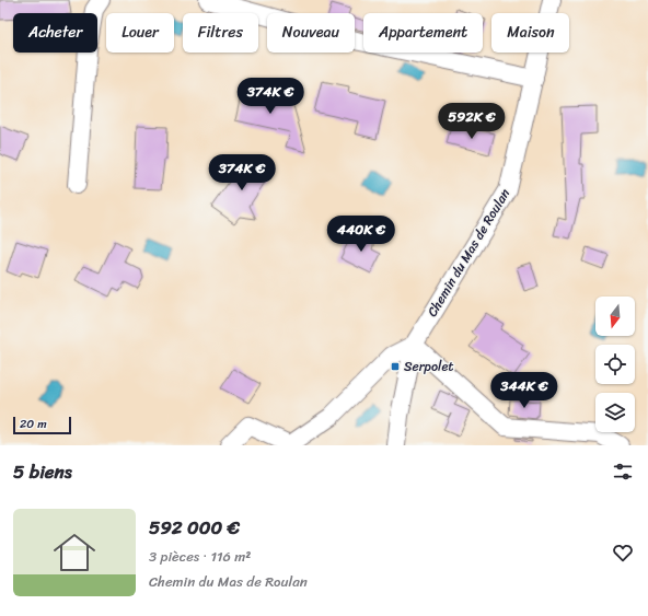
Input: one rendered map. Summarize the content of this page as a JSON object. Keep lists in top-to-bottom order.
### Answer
{
  "streets": {
    "street": ["Chemin du Mas de Roulan"]
  },
  "places": {
    "transit": ["Serpolet"]
  },
  "scale_bar": "20 m",
  "north": "bottom",
  "page": {
    "chip": [
      "Acheter",
      "Louer",
      "Filtres",
      "Nouveau",
      "Appartement",
      "Maison"
    ],
    "price": [
      "374K €",
      "592K €",
      "374K €",
      "440K €",
      "344K €"
    ],
    "scale": "20 m",
    "heading": "5 biens",
    "list": [
      {
        "name": "592 000 €",
        "note": "3 pièces · 116 m² · Chemin du Mas de Roulan"
      }
    ]
  }
}
